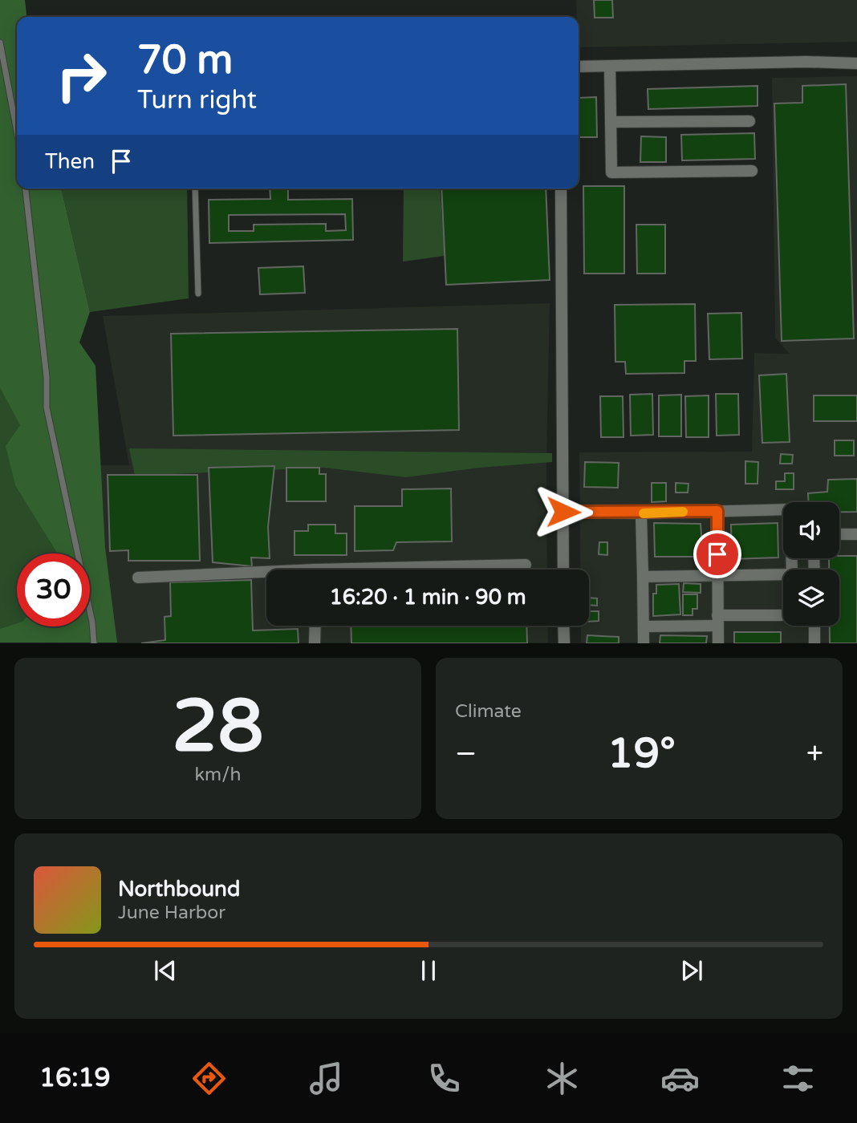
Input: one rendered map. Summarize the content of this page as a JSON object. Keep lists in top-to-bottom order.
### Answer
{
  "page": {
    "turn": ["70 m", "Turn right"],
    "then": "Then",
    "limit": "30",
    "trip": "16:20 · 1 min · 90 m",
    "tile": [
      ["28", "km/h"],
      "Climate"
    ],
    "heat": ["−", "19°", "+"],
    "song": ["Northbound", "June Harbor"],
    "tabs": "16:19"
  }
}
